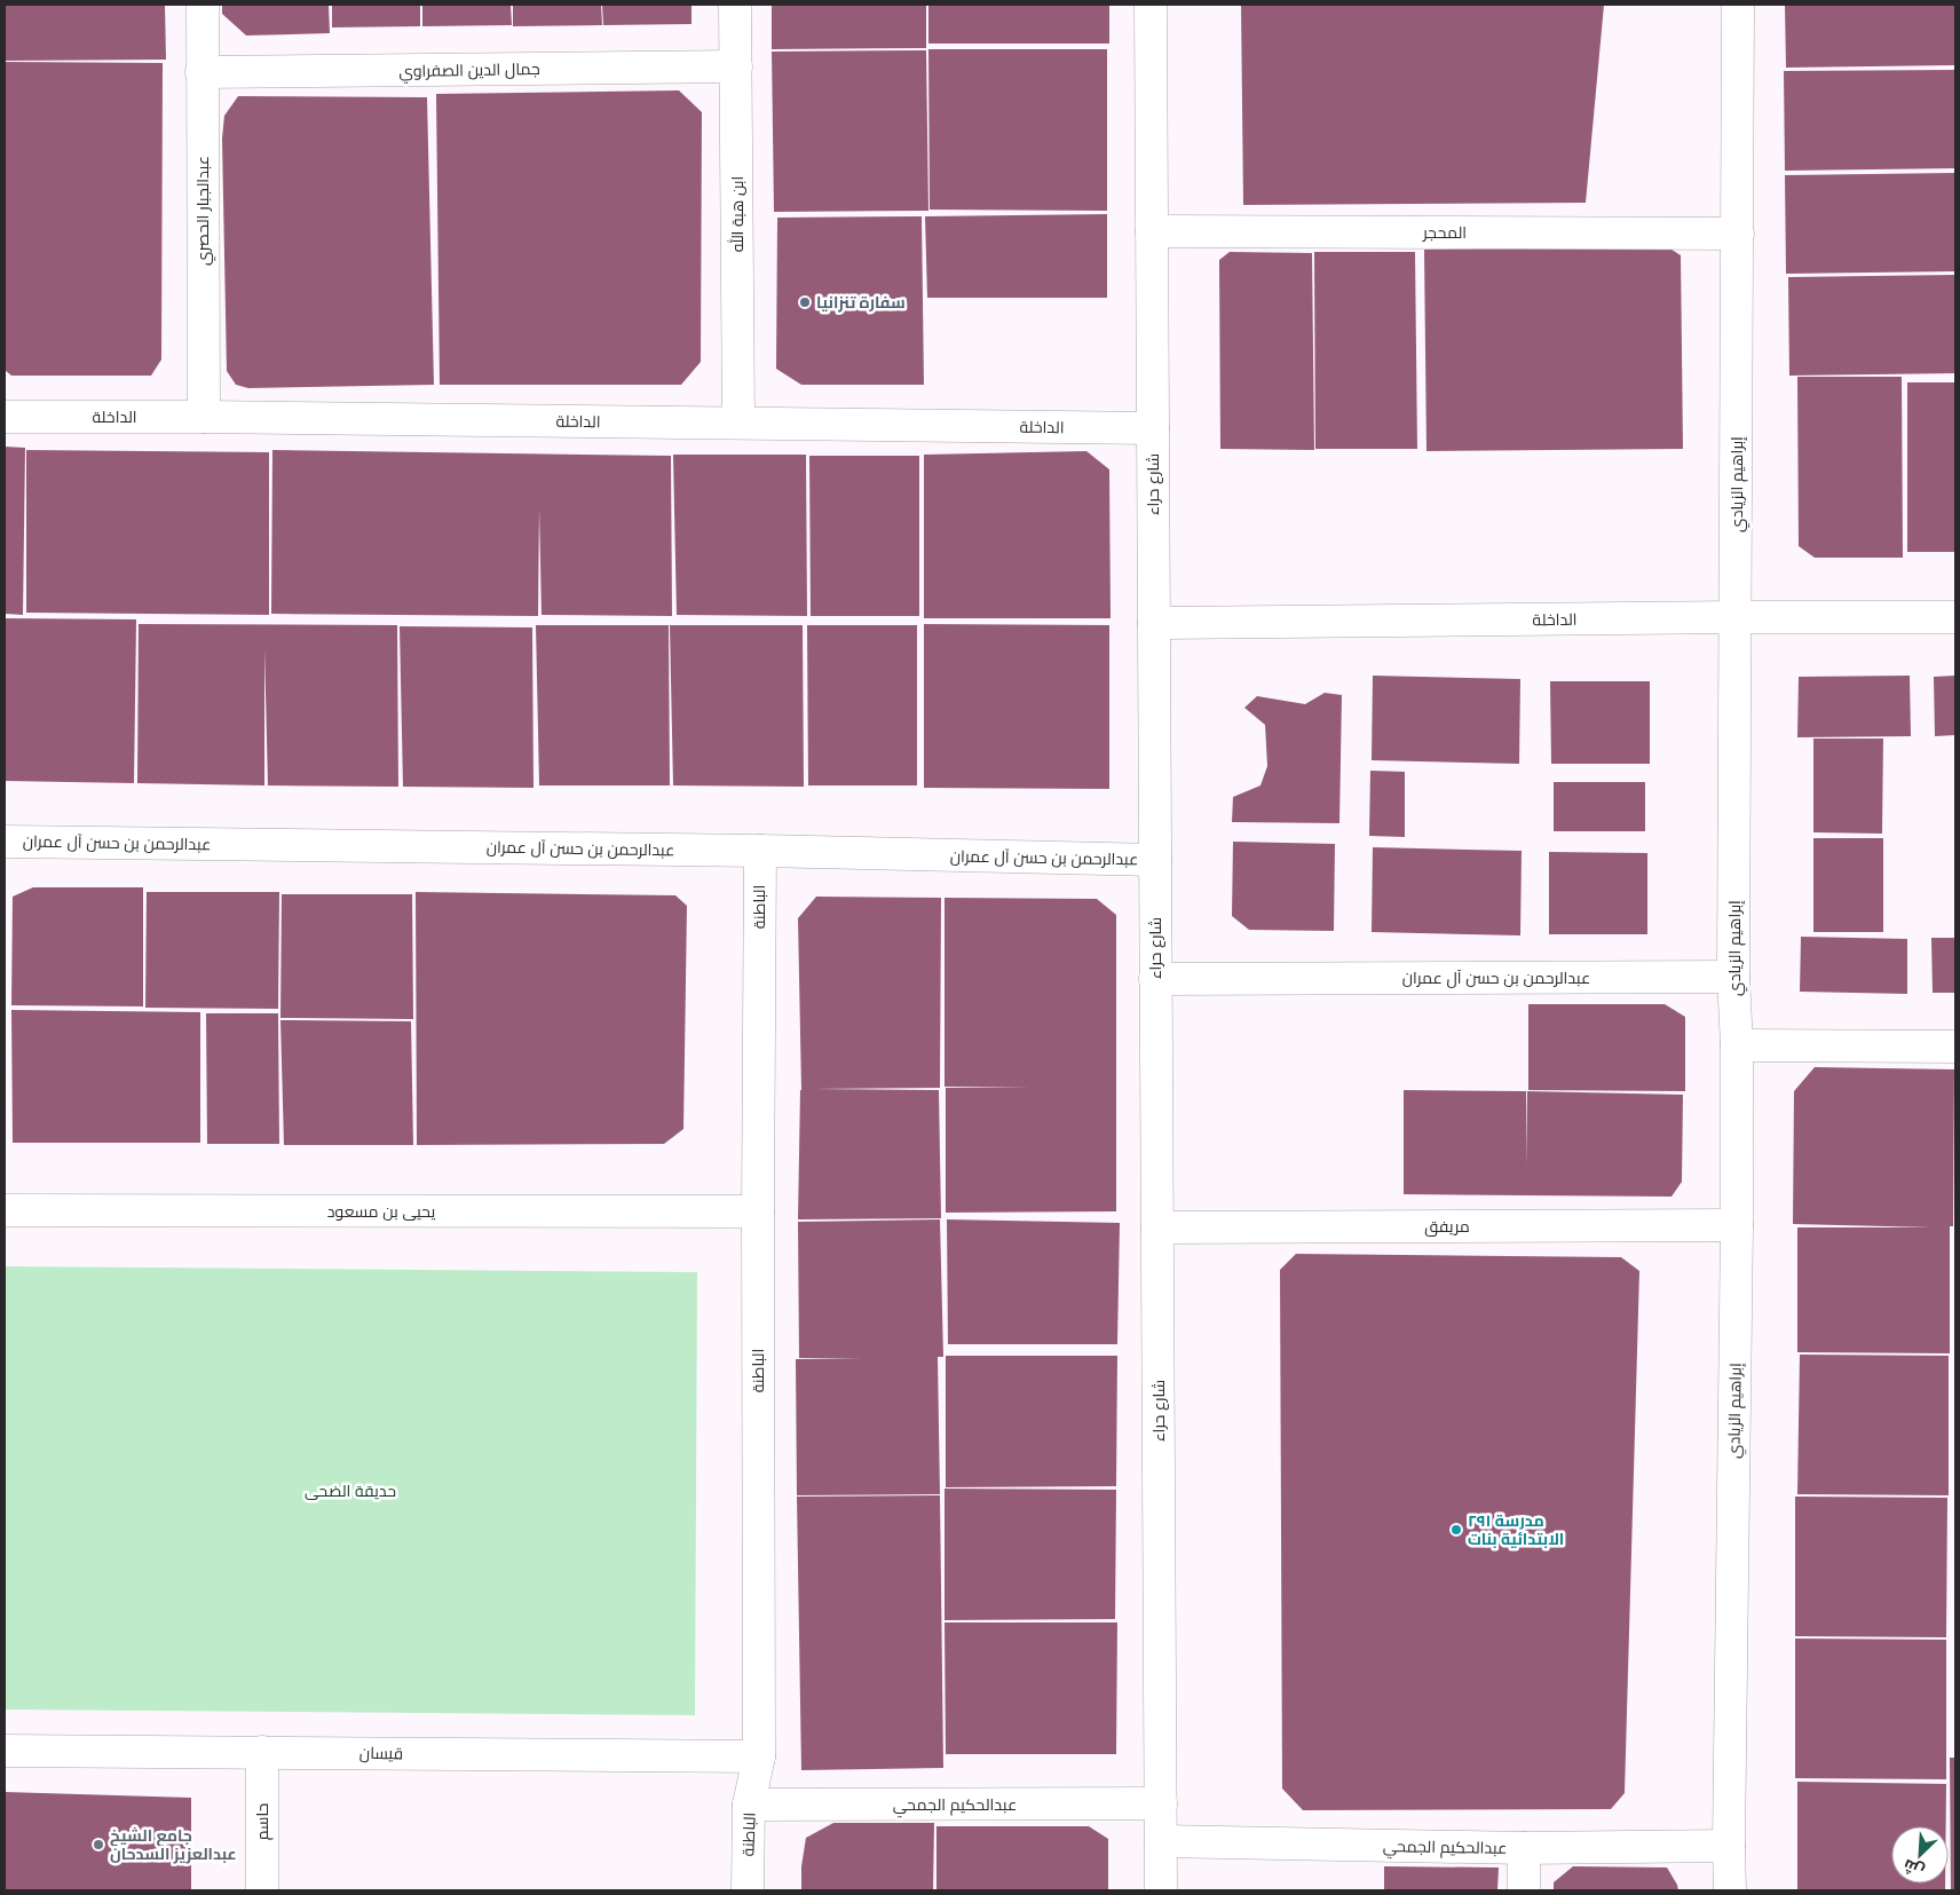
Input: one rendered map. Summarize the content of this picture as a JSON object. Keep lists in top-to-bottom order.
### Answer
{
  "streets": {
    "street": [
      "جمال الدين الصفراوي",
      "عبدالجبار الحصري",
      "ابن هبة الله",
      "المحجر",
      "الداخلة",
      "شارع حراء",
      "إبراهيم الزيادي",
      "عبدالرحمن بن حسن آل عمران",
      "الباطنة",
      "يحيى بن مسعود",
      "مريفق",
      "قيسان",
      "عبدالحكيم الجمحي",
      "حاسم"
    ]
  },
  "crossings": [
    ["جمال الدين الصفراوي", "عبدالجبار الحصري"],
    ["جمال الدين الصفراوي", "ابن هبة الله"],
    ["عبدالجبار الحصري", "الداخلة"],
    ["ابن هبة الله", "الداخلة"],
    ["المحجر", "شارع حراء"],
    ["المحجر", "إبراهيم الزيادي"],
    ["الداخلة", "شارع حراء"],
    ["الداخلة", "إبراهيم الزيادي"],
    ["شارع حراء", "عبدالرحمن بن حسن آل عمران"],
    ["شارع حراء", "مريفق"],
    ["شارع حراء", "عبدالحكيم الجمحي"],
    ["إبراهيم الزيادي", "عبدالرحمن بن حسن آل عمران"],
    ["إبراهيم الزيادي", "مريفق"],
    ["إبراهيم الزيادي", "عبدالحكيم الجمحي"],
    ["عبدالرحمن بن حسن آل عمران", "الباطنة"],
    ["الباطنة", "يحيى بن مسعود"],
    ["الباطنة", "قيسان"],
    ["الباطنة", "عبدالحكيم الجمحي"],
    ["قيسان", "حاسم"]
  ],
  "parks": ["حديقة الضحى"],
  "places": ["سفارة تنزانيا", "مدرسة ٢٩١ الابتدائية بنات", "جامع الشيخ عبدالعزيز السدحان"],
  "north": "bottom left"
}
